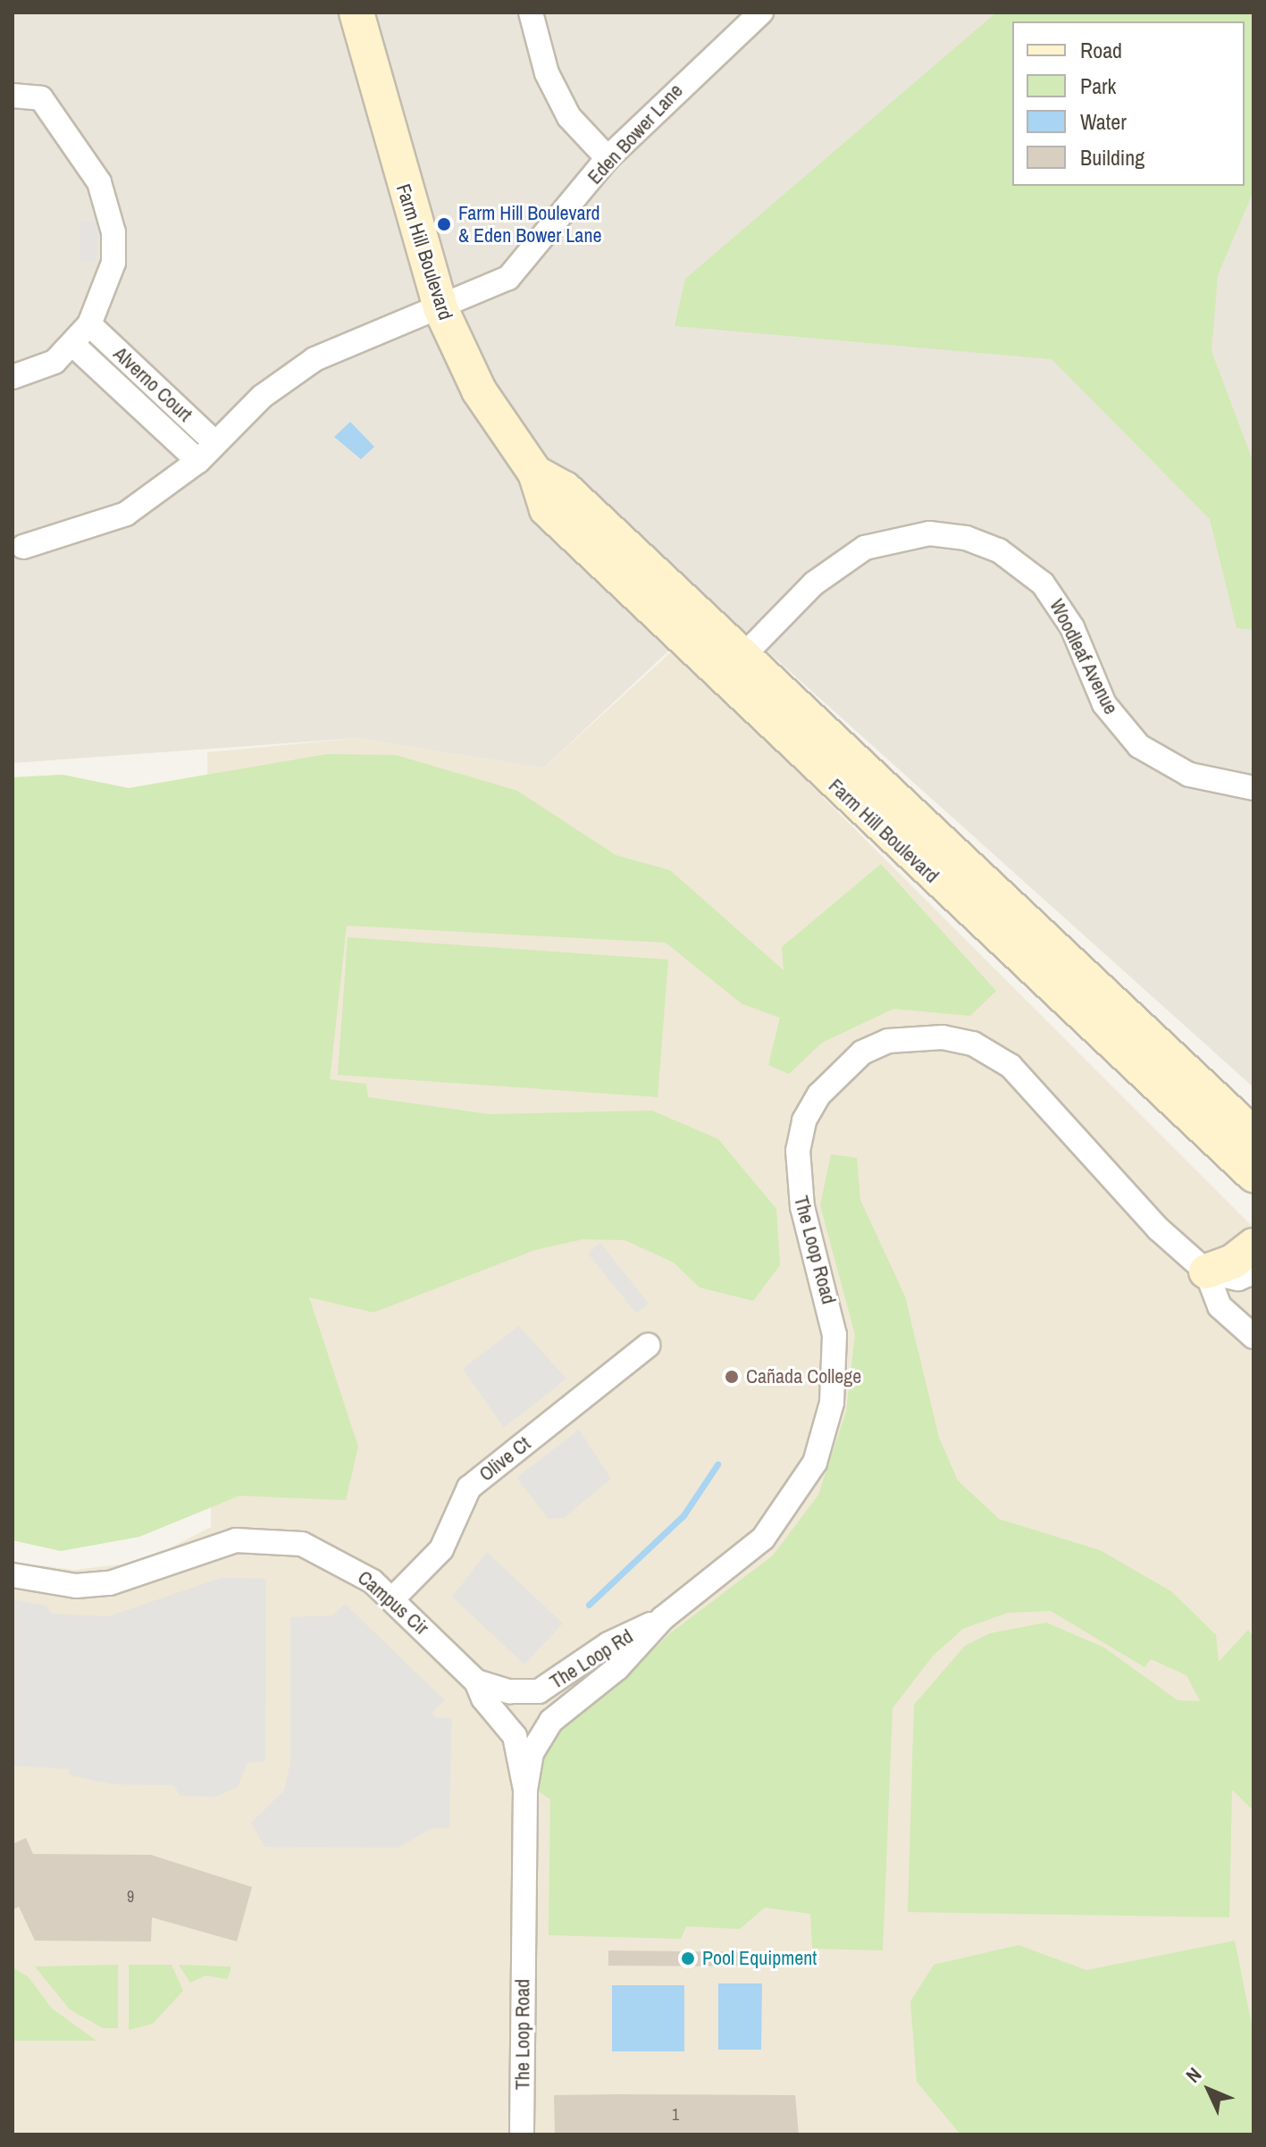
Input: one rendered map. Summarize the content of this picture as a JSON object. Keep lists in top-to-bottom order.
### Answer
{
  "streets": {
    "main road": ["Farm Hill Boulevard"],
    "street": [
      "Eden Bower Lane",
      "Alverno Court",
      "Woodleaf Avenue",
      "The Loop Road",
      "Olive Ct",
      "Campus Cir",
      "The Loop Rd"
    ]
  },
  "crossings": [
    ["Eden Bower Lane", "Farm Hill Boulevard"],
    ["Eden Bower Lane", "Alverno Court"],
    ["Farm Hill Boulevard", "Woodleaf Avenue"],
    ["The Loop Road", "Campus Cir"],
    ["The Loop Road", "The Loop Rd"],
    ["Olive Ct", "Campus Cir"],
    ["Campus Cir", "The Loop Rd"]
  ],
  "places": ["Farm Hill Boulevard & Eden Bower Lane", "Cañada College", "Pool Equipment"],
  "house_numbers": ["9", "1"],
  "legend": [
    "Road",
    "Park",
    "Water",
    "Building"
  ],
  "north": "top left"
}
